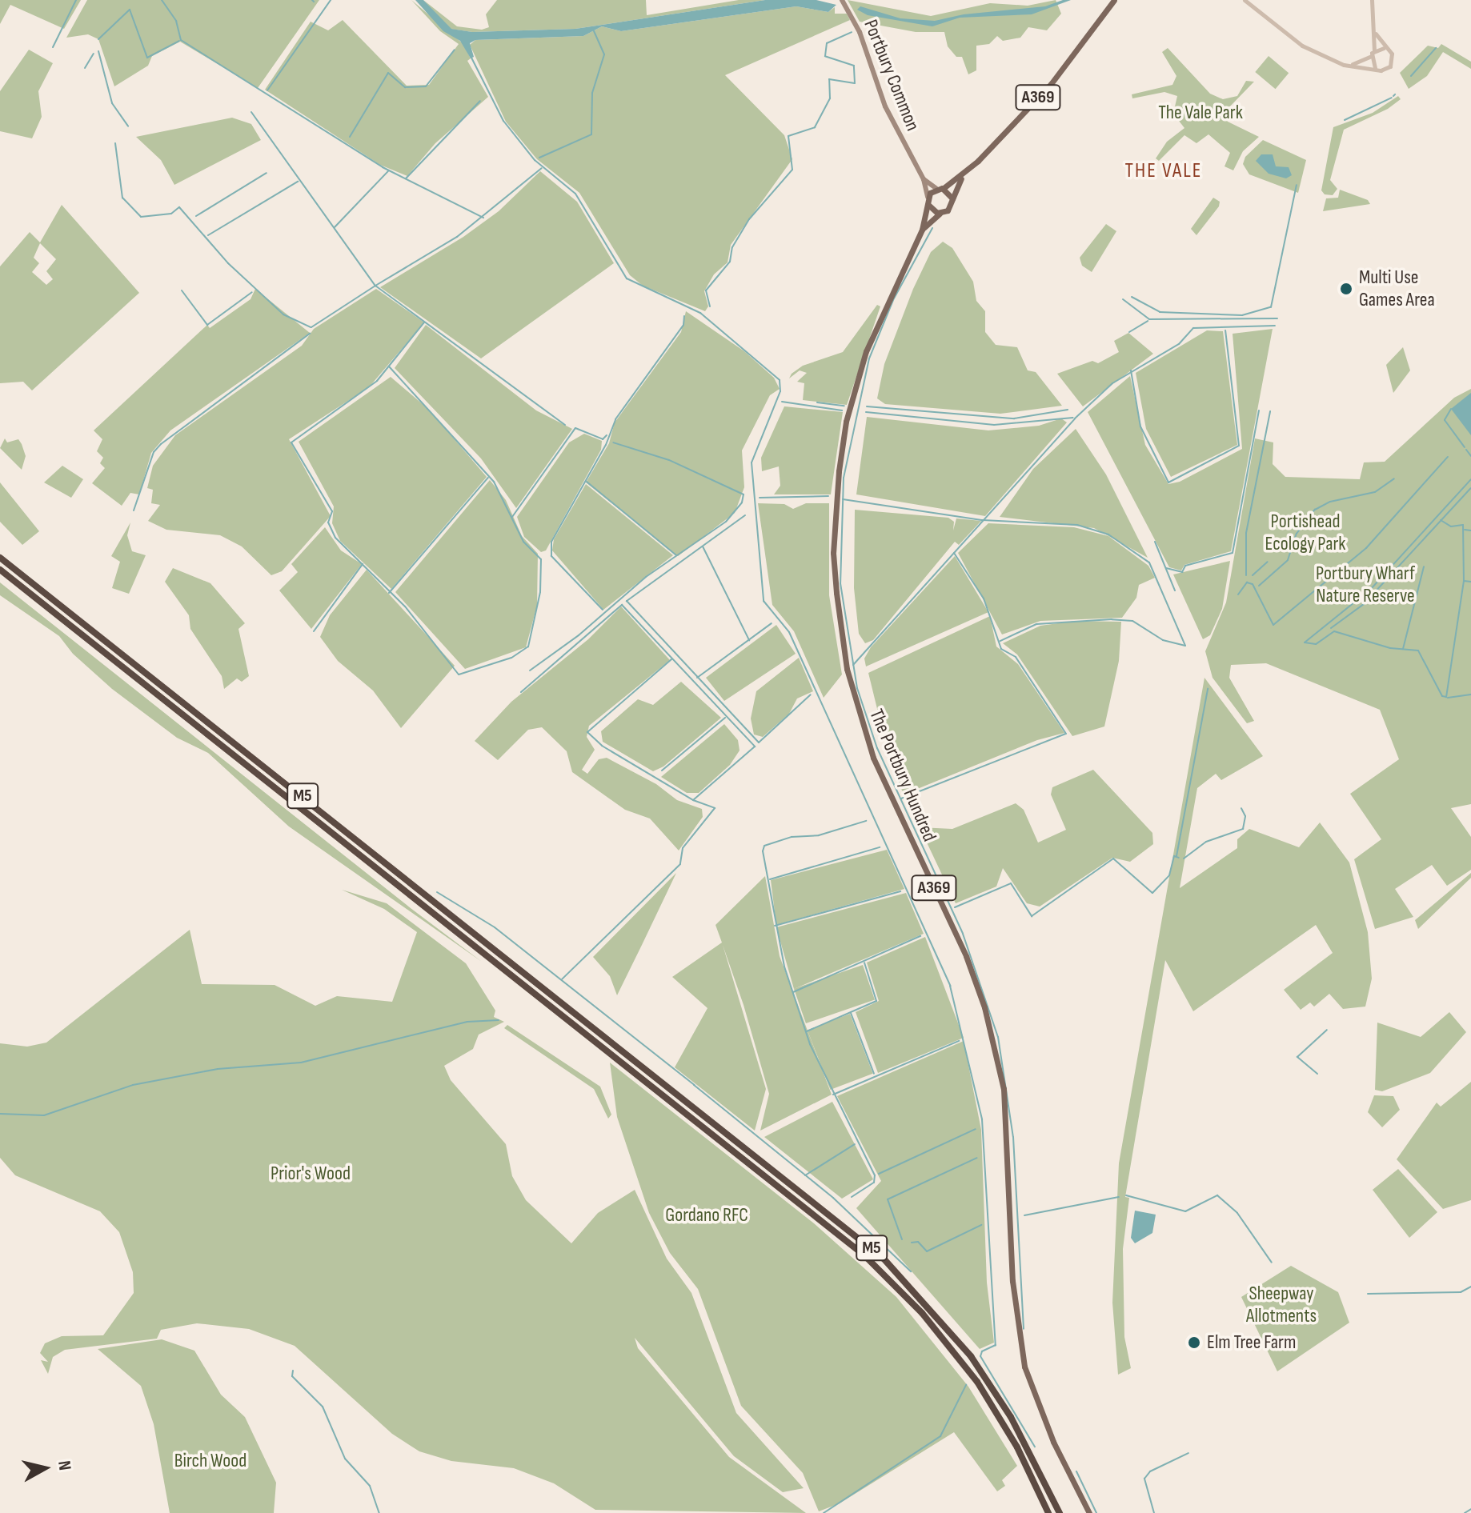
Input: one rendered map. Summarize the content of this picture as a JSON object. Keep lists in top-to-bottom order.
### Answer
{
  "streets": {
    "highway": ["M5"],
    "main road": ["Portbury Common", "A369", "The Portbury Hundred"]
  },
  "crossings": [
    ["Portbury Common", "A369"],
    ["Portbury Common", "The Portbury Hundred"],
    ["A369", "The Portbury Hundred"]
  ],
  "districts": ["THE VALE"],
  "parks": [
    "The Vale Park",
    "Portishead Ecology Park",
    "Portbury Wharf Nature Reserve",
    "Prior's Wood",
    "Gordano RFC",
    "Sheepway Allotments",
    "Birch Wood"
  ],
  "places": ["Multi Use Games Area", "Elm Tree Farm"],
  "north": "right"
}
